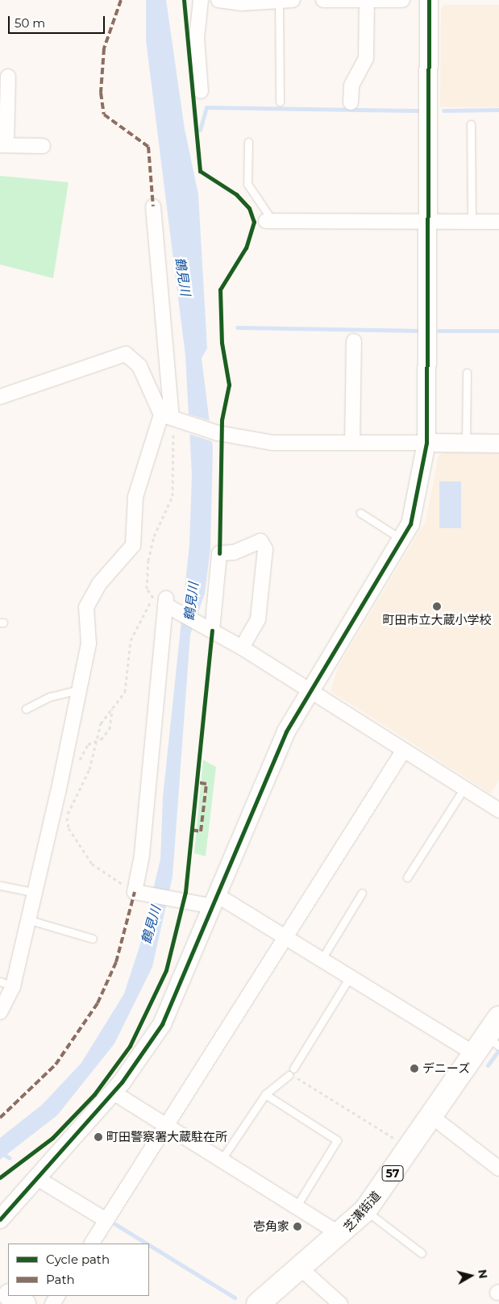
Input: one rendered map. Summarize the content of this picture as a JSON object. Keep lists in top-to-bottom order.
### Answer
{
  "streets": {
    "main road": ["57", "芝溝街道"]
  },
  "water": ["鶴見川"],
  "places": [
    "町田市立大蔵小学校",
    "デニーズ",
    "町田警察署大蔵駐在所",
    "壱角家"
  ],
  "legend": ["Cycle path", "Path"],
  "scale_bar": "50 m",
  "north": "right"
}
